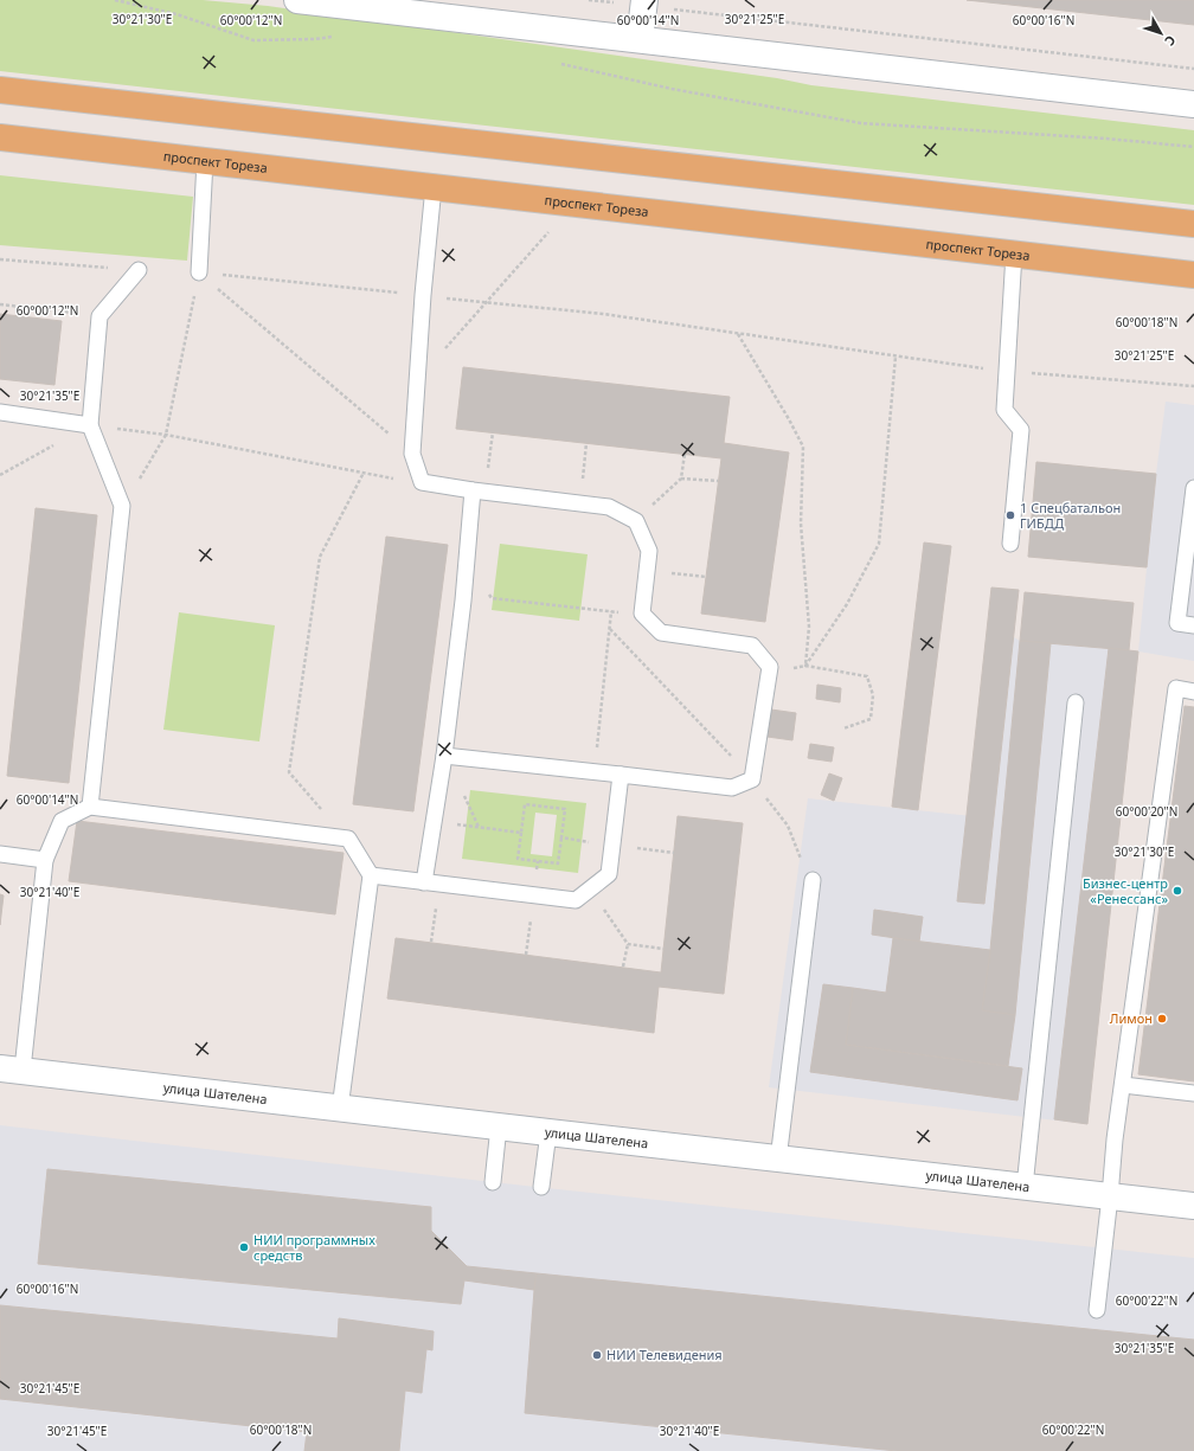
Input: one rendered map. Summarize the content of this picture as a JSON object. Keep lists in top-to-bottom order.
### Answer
{
  "streets": {
    "main road": ["проспект Тореза"],
    "street": ["улица Шателена"]
  },
  "places": [
    "1 Спецбатальон ГИБДД",
    "Бизнес-центр «Ренессанс»",
    "Лимон",
    "НИИ программных средств",
    "НИИ Телевидения"
  ],
  "north": "bottom right",
  "coordinates": [
    "30°21'25\"E",
    "30°21'30\"E",
    "60°00'12\"N",
    "60°00'14\"N",
    "60°00'16\"N",
    "60°00'18\"N",
    "30°21'35\"E",
    "60°00'20\"N",
    "30°21'40\"E",
    "60°00'22\"N",
    "30°21'45\"E"
  ]
}
